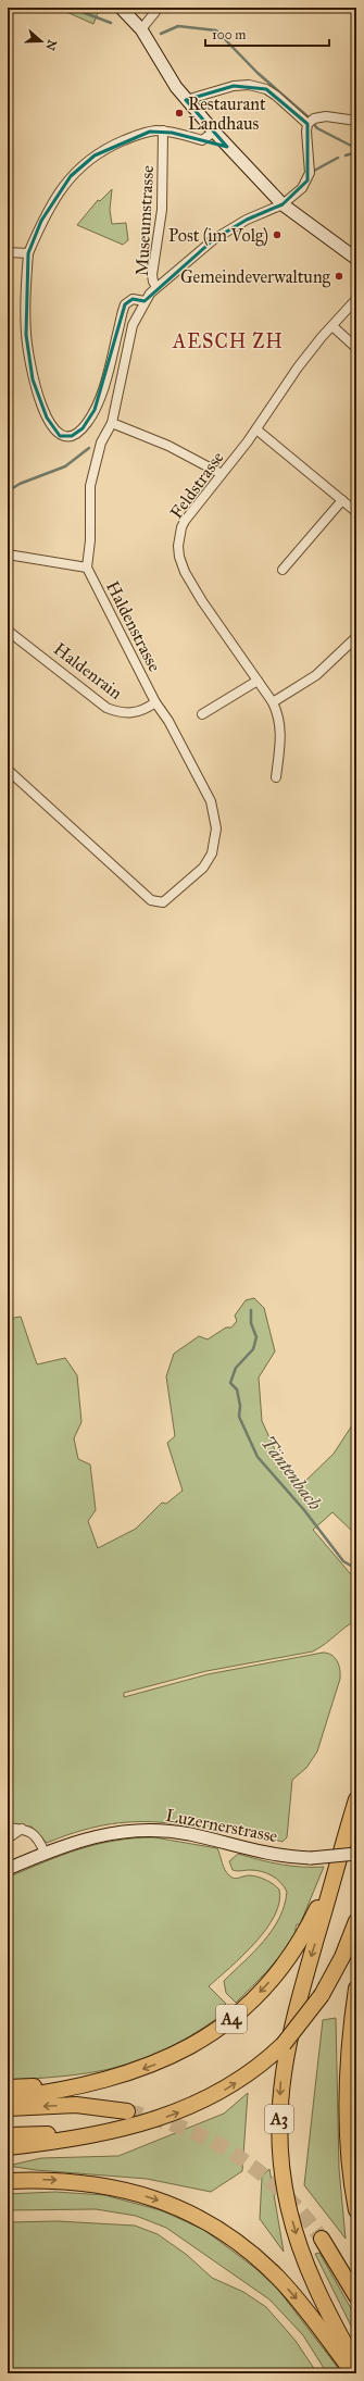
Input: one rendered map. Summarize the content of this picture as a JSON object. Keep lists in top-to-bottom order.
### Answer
{
  "streets": {
    "highway": ["A4", "A3"],
    "main road": ["Luzernerstrasse"],
    "street": [
      "Museumstrasse",
      "Feldstrasse",
      "Haldenstrasse",
      "Haldenrain"
    ]
  },
  "crossings": [
    ["Museumstrasse", "Haldenstrasse"],
    ["Haldenstrasse", "Haldenrain"],
    ["A4", "A3"]
  ],
  "districts": ["AESCH ZH"],
  "water": ["Täntenbach"],
  "places": ["Restaurant Landhaus", "Post (im Volg)", "Gemeindeverwaltung"],
  "scale_bar": "100 m",
  "north": "right"
}
